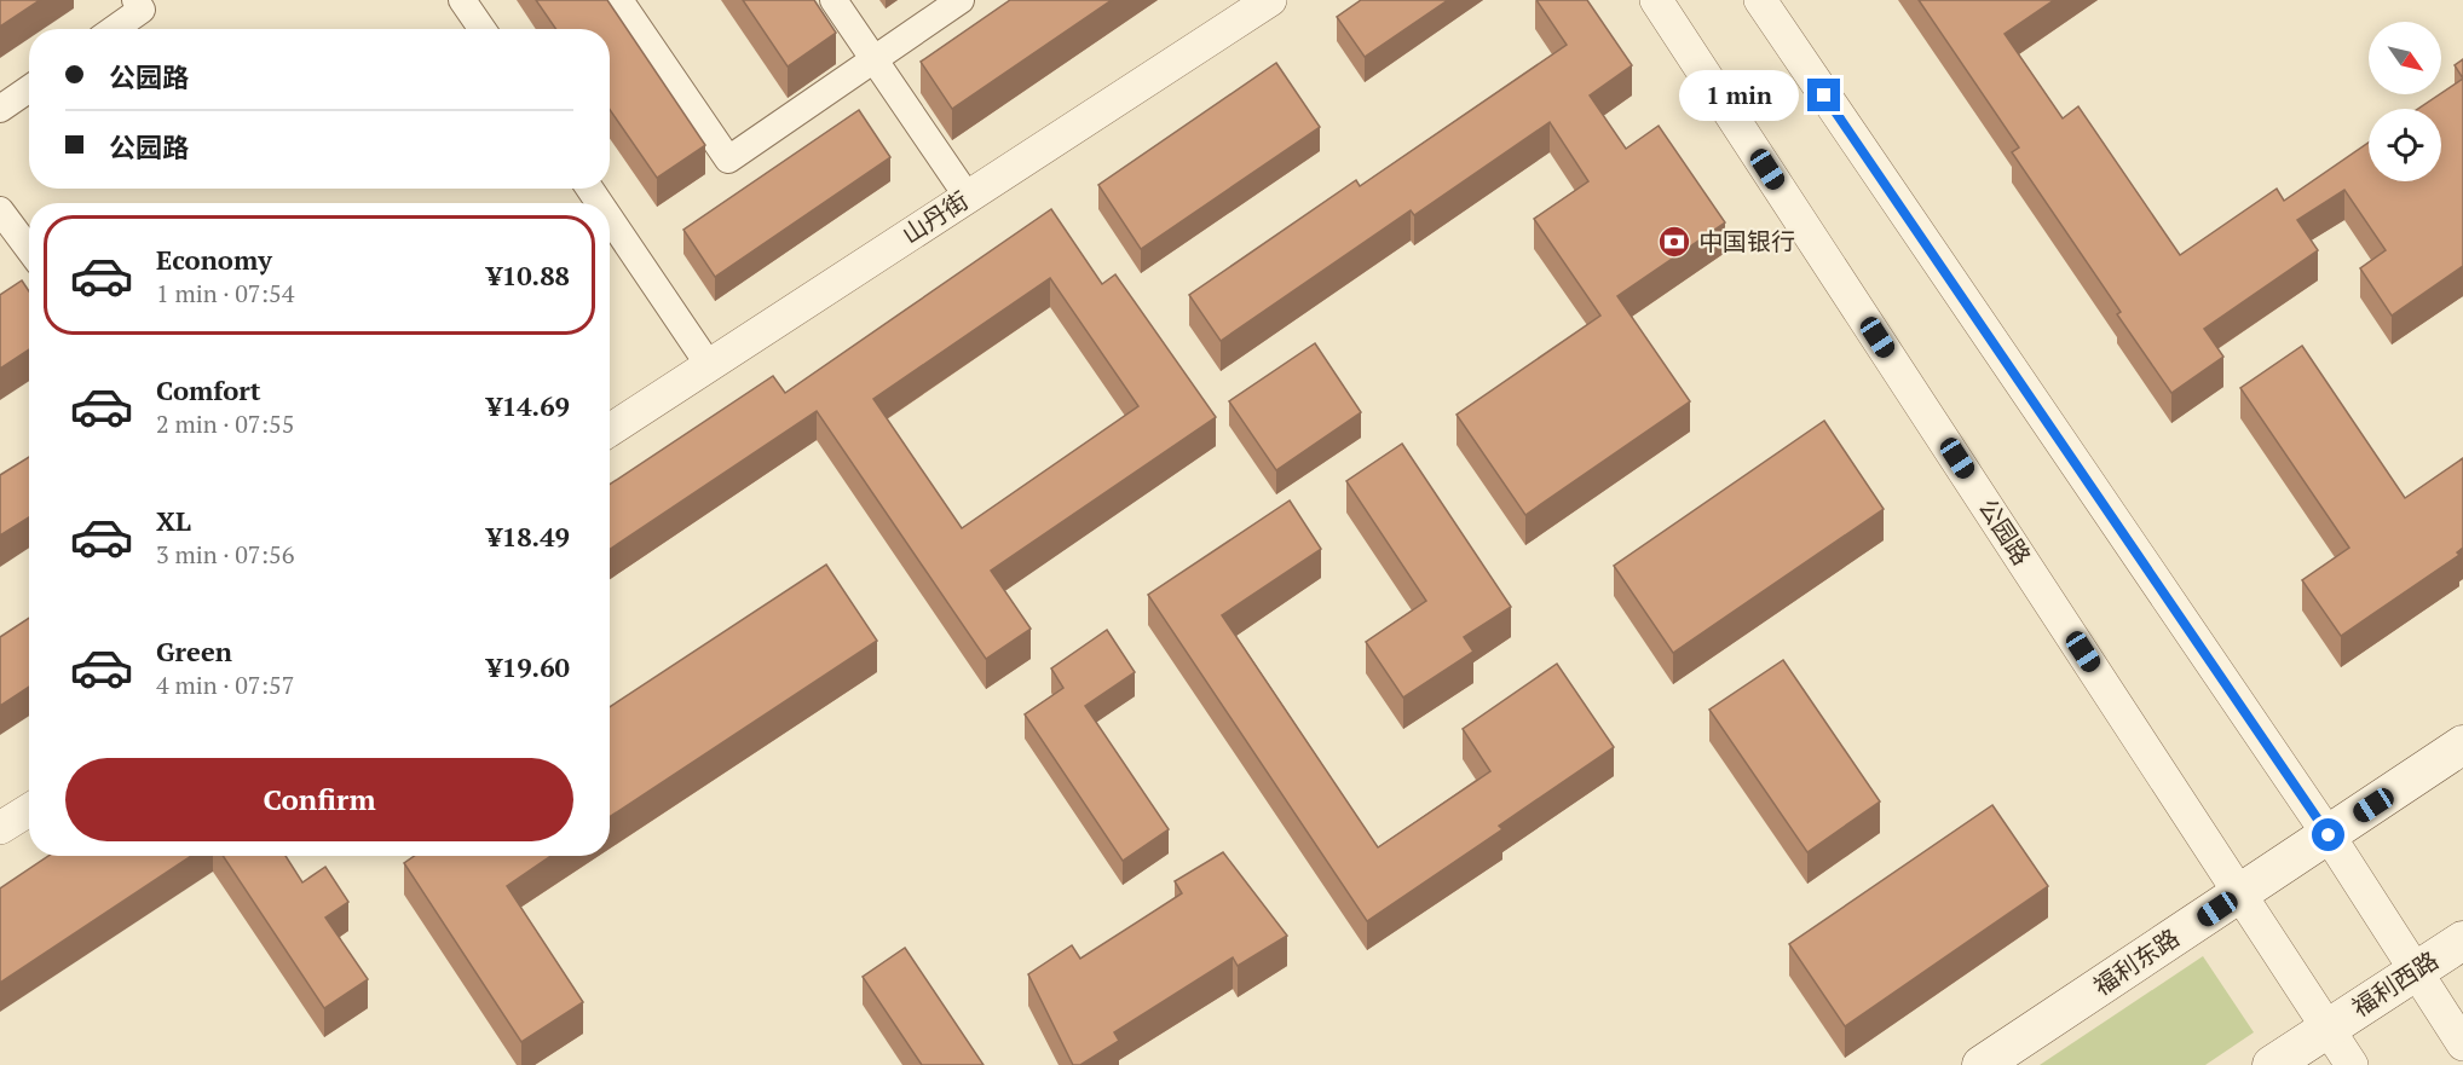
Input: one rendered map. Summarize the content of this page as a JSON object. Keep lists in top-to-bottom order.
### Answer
{
  "streets": {
    "main road": ["福利东路", "福利西路"],
    "street": ["山丹街", "公园路"]
  },
  "crossings": [
    ["公园路", "福利东路"],
    ["公园路", "福利西路"]
  ],
  "places": {
    "bank": ["中国银行"]
  },
  "north": "bottom right",
  "page": {
    "banner": ["公园路", "公园路"],
    "bubble": "1 min",
    "list": [
      {
        "name": "Economy",
        "note": "1 min · 07:54",
        "value": "¥10.88"
      },
      {
        "name": "Comfort",
        "note": "2 min · 07:55",
        "value": "¥14.69"
      },
      {
        "name": "XL",
        "note": "3 min · 07:56",
        "value": "¥18.49"
      },
      {
        "name": "Green",
        "note": "4 min · 07:57",
        "value": "¥19.60"
      }
    ],
    "buttons": "Confirm"
  }
}
